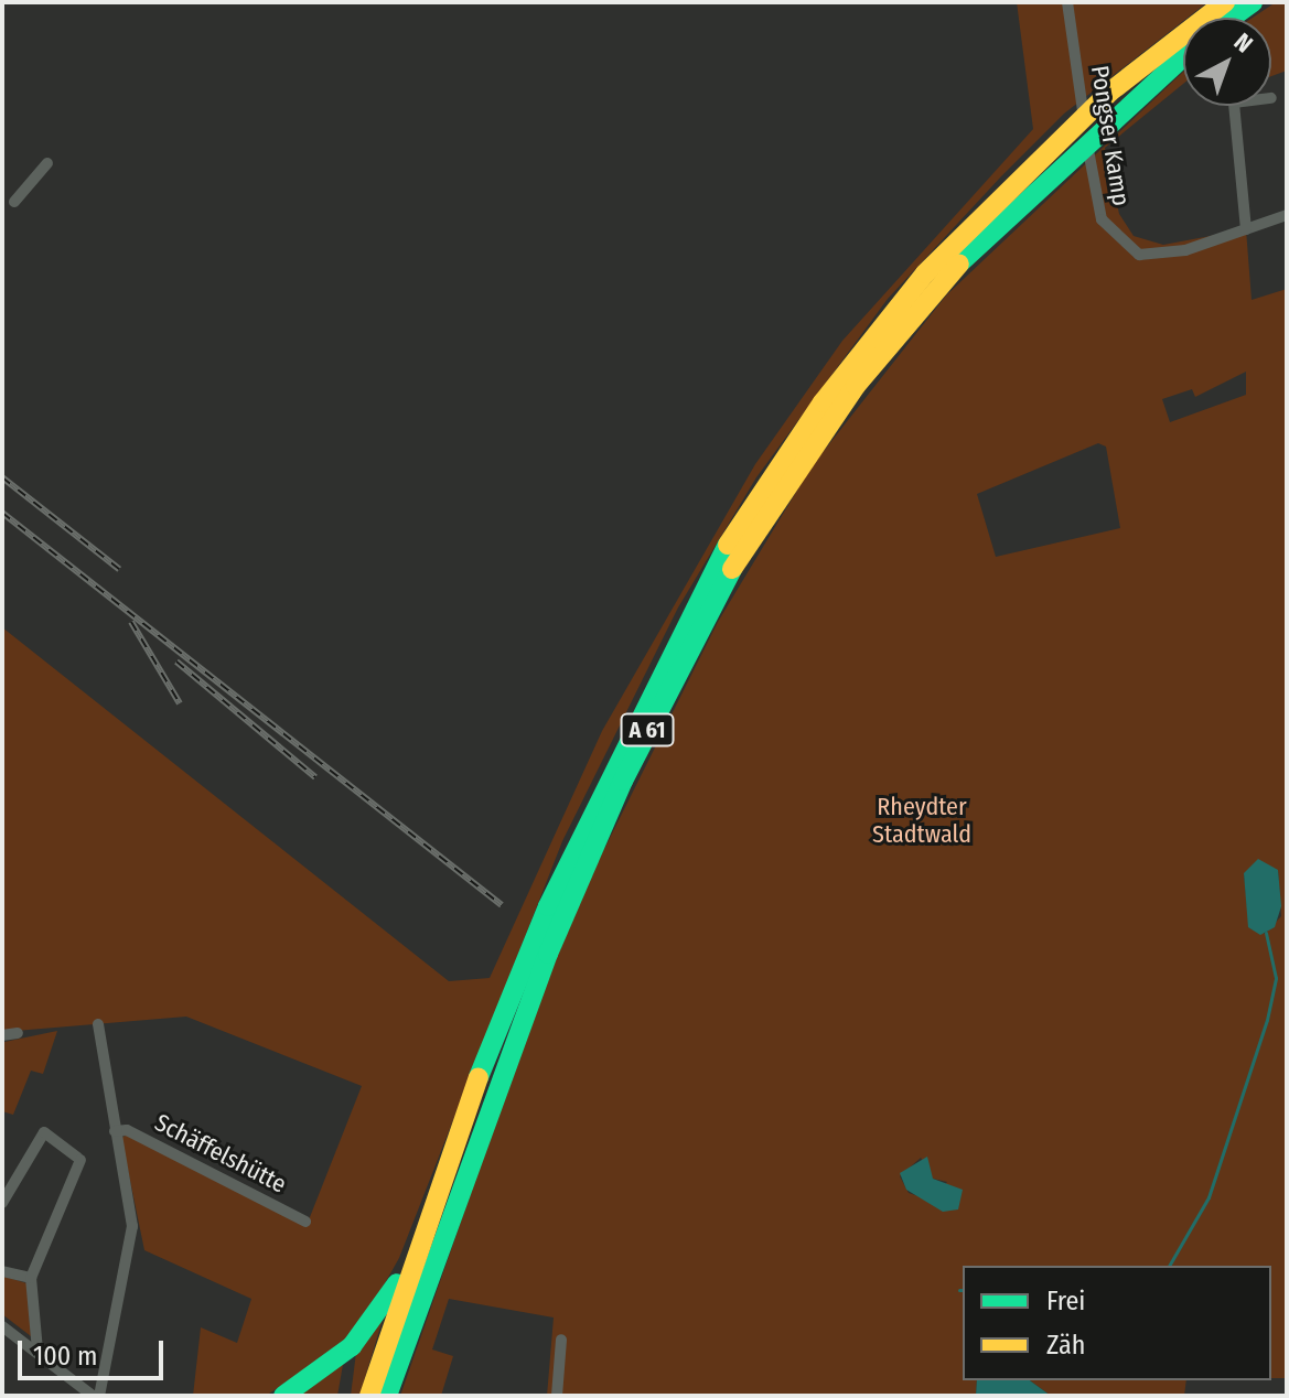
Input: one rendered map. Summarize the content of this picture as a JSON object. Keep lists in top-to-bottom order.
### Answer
{
  "streets": {
    "highway": ["A 61"],
    "street": ["Pongser Kamp", "Schäffelshütte"]
  },
  "parks": ["Rheydter Stadtwald"],
  "legend": ["Frei", "Zäh"],
  "scale_bar": "100 m",
  "north": "top right"
}
